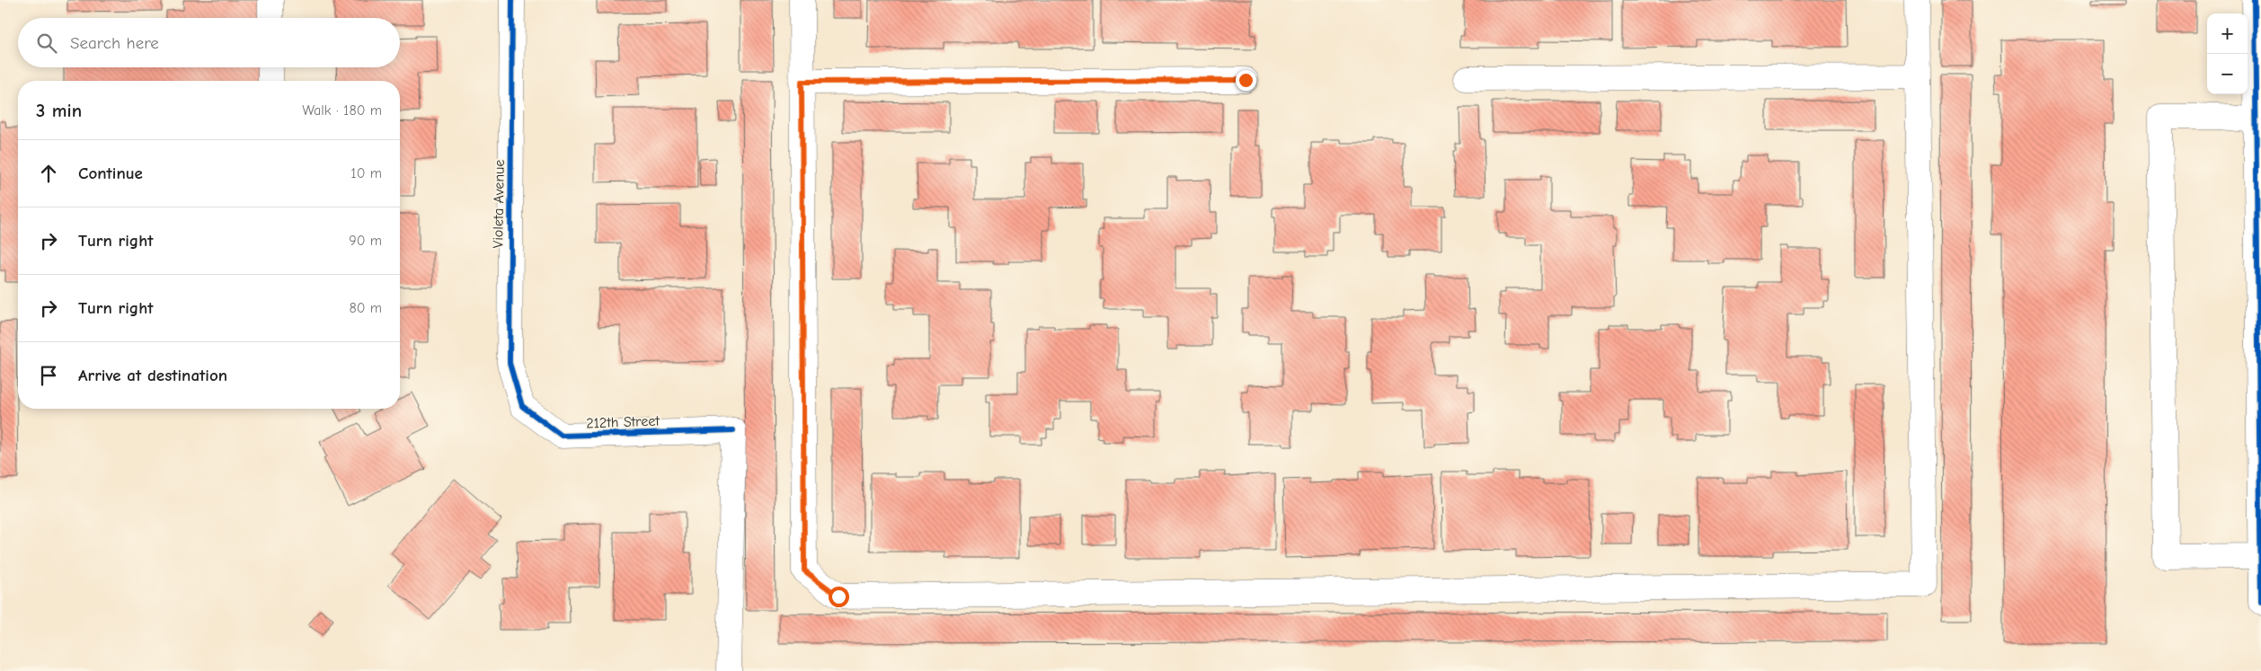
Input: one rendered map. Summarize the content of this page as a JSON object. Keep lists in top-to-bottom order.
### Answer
{
  "streets": {
    "street": ["Violeta Avenue", "212th Street"]
  },
  "crossings": [
    ["Violeta Avenue", "212th Street"]
  ],
  "page": {
    "map_buttons": ["+", "−"],
    "search": "Search here",
    "heading": ["3 min", "Walk · 180 m"],
    "list": [
      ["Continue", "10 m"],
      ["Turn right", "90 m"],
      ["Turn right", "80 m"],
      "Arrive at destination"
    ]
  }
}
